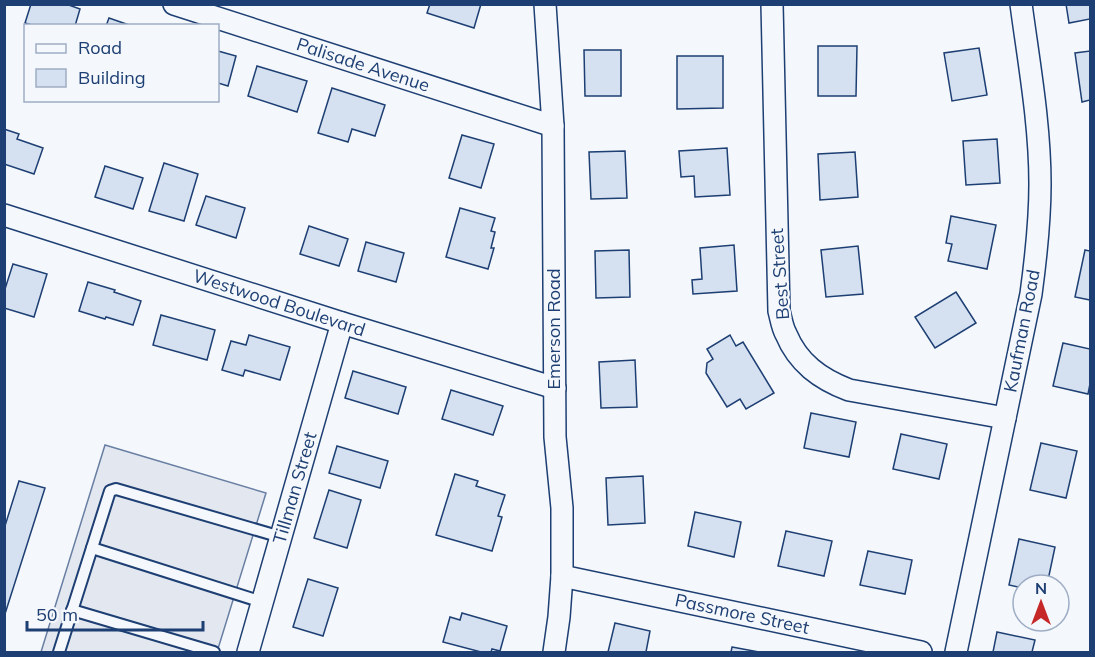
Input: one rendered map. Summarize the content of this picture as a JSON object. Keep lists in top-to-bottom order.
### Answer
{
  "streets": {
    "street": [
      "Palisade Avenue",
      "Best Street",
      "Westwood Boulevard",
      "Emerson Road",
      "Kaufman Road",
      "Tillman Street",
      "Passmore Street"
    ]
  },
  "crossings": [
    ["Palisade Avenue", "Emerson Road"],
    ["Best Street", "Kaufman Road"],
    ["Westwood Boulevard", "Emerson Road"],
    ["Westwood Boulevard", "Tillman Street"],
    ["Emerson Road", "Passmore Street"]
  ],
  "legend": ["Road", "Building"],
  "scale_bar": "50 m",
  "north": "top"
}
